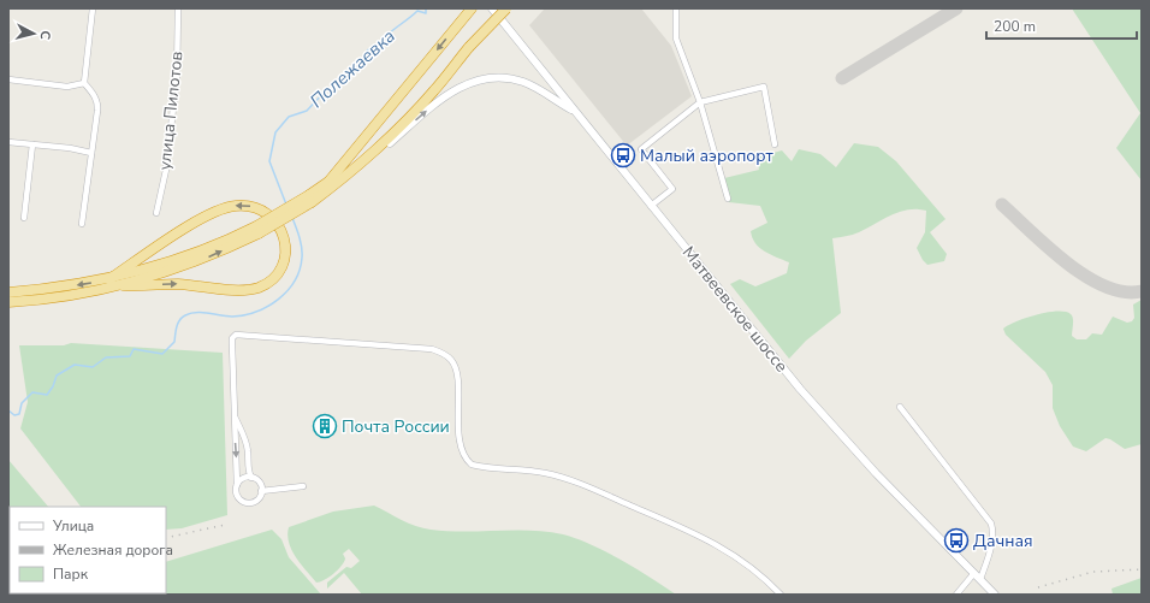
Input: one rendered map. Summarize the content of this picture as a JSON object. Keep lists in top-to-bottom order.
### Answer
{
  "streets": {
    "main road": ["Матвеевское шоссе"],
    "street": ["улица Пилотов"]
  },
  "water": ["Полежаевка"],
  "places": {
    "bus stop": ["Малый аэропорт", "Дачная"],
    "building": ["Почта России"]
  },
  "legend": ["Улица", "Железная дорога", "Парк"],
  "scale_bar": "200 m",
  "north": "right"
}
